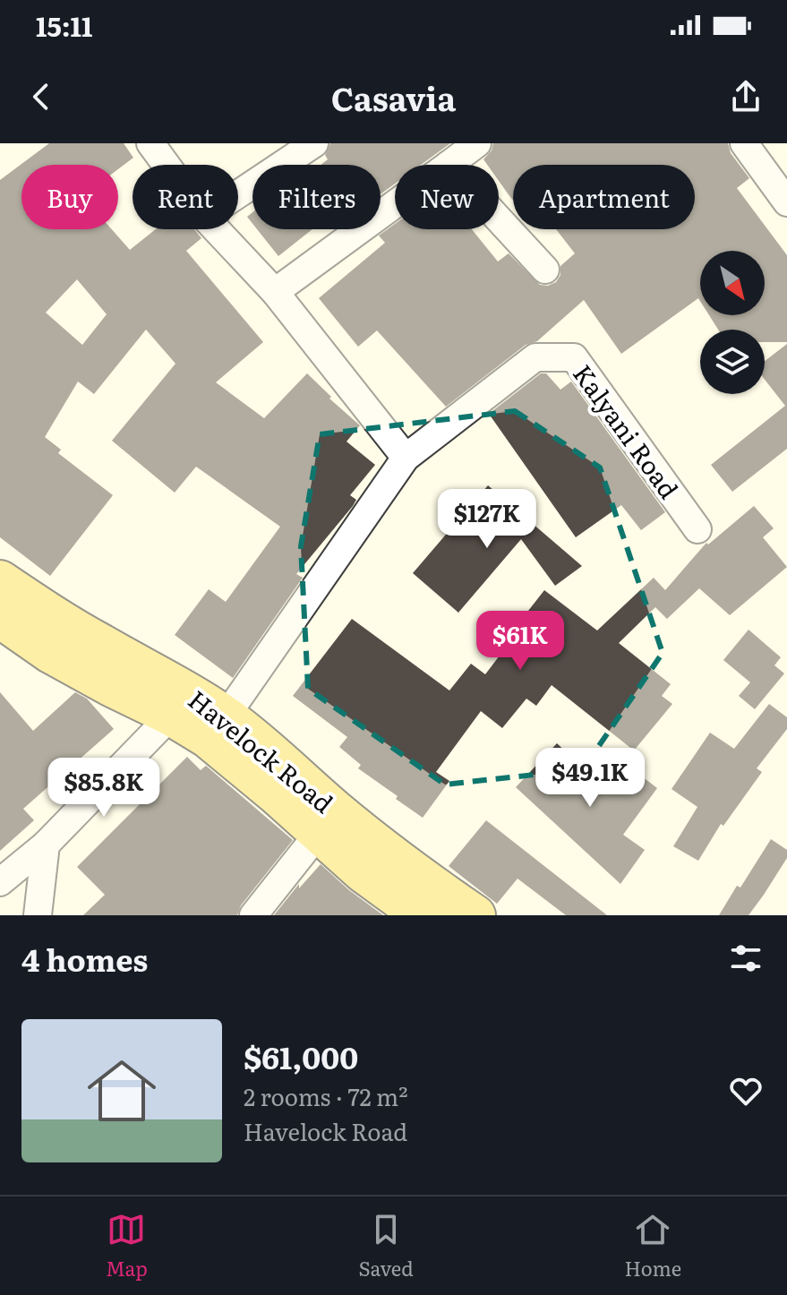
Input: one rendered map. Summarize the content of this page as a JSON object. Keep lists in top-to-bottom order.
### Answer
{
  "streets": {
    "main road": ["Havelock Road"],
    "street": ["Kalyani Road"]
  },
  "north": "bottom right",
  "page": {
    "status": "15:11",
    "header": "Casavia",
    "chip": [
      "Buy",
      "Rent",
      "Filters",
      "New",
      "Apartment"
    ],
    "price": [
      "$127K",
      "$61K",
      "$49.1K",
      "$85.8K"
    ],
    "heading": "4 homes",
    "list": [
      {
        "name": "$61,000",
        "note": "2 rooms · 72 m² · Havelock Road"
      }
    ],
    "tabs": ["Map", "Saved", "Home"]
  }
}
